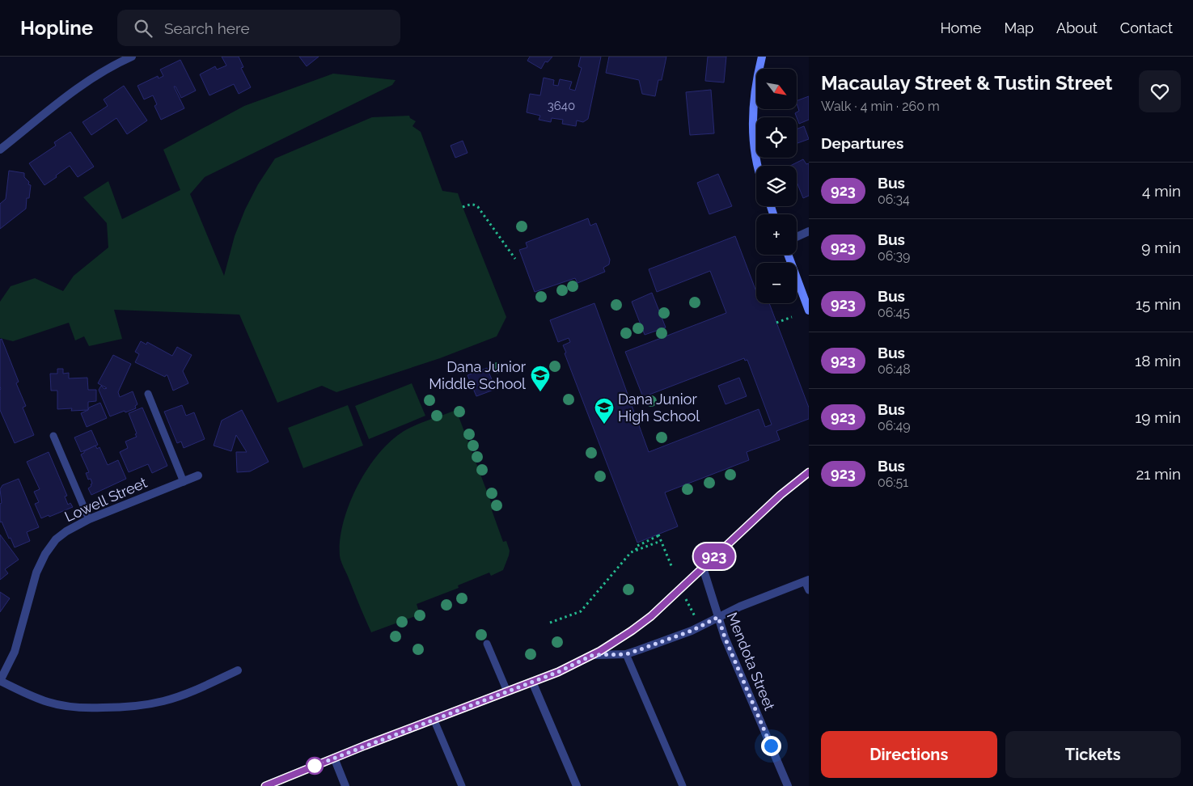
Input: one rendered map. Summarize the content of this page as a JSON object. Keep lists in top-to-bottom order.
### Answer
{
  "streets": {
    "street": ["Lowell Street", "Mendota Street"]
  },
  "places": {
    "school or university": ["Dana Junior Middle School", "Dana Junior High School"]
  },
  "lines": ["bus line 923"],
  "house_numbers": ["3640"],
  "north": "bottom right",
  "page": {
    "header": "Hopline",
    "search": "Search here",
    "nav": [
      "Home",
      "Map",
      "About",
      "Contact"
    ],
    "on_map": "923",
    "heading": [
      ["Macaulay Street & Tustin Street", "Walk · 4 min · 260 m"],
      "Departures"
    ],
    "map_buttons": ["+", "−"],
    "list": [
      {
        "mark": "923",
        "name": "Bus",
        "note": "06:34",
        "value": "4 min"
      },
      {
        "mark": "923",
        "name": "Bus",
        "note": "06:39",
        "value": "9 min"
      },
      {
        "mark": "923",
        "name": "Bus",
        "note": "06:45",
        "value": "15 min"
      },
      {
        "mark": "923",
        "name": "Bus",
        "note": "06:48",
        "value": "18 min"
      },
      {
        "mark": "923",
        "name": "Bus",
        "note": "06:49",
        "value": "19 min"
      },
      {
        "mark": "923",
        "name": "Bus",
        "note": "06:51",
        "value": "21 min"
      }
    ],
    "buttons": ["Directions", "Tickets"]
  }
}
